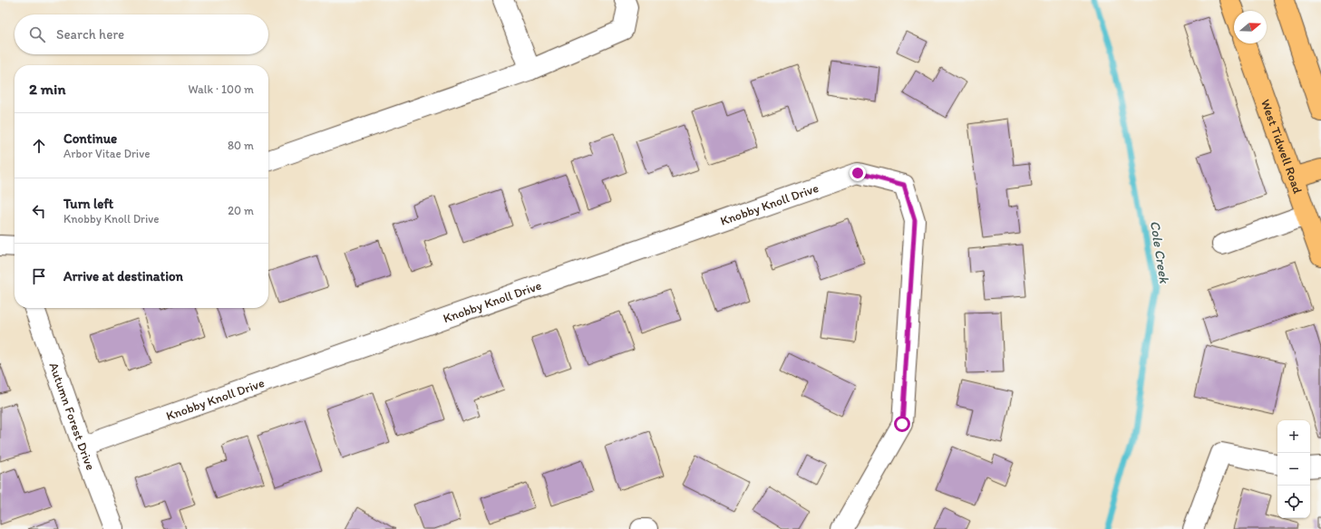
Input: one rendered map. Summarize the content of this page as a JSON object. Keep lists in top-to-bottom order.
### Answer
{
  "streets": {
    "main road": ["West Tidwell Road"],
    "street": ["Knobby Knoll Drive", "Autumn Forest Drive"]
  },
  "crossings": [
    ["Knobby Knoll Drive", "Autumn Forest Drive"]
  ],
  "water": ["Cole Creek"],
  "north": "right",
  "page": {
    "search": "Search here",
    "heading": ["2 min", "Walk · 100 m"],
    "list": [
      ["Continue", "Arbor Vitae Drive", "80 m"],
      ["Turn left", "Knobby Knoll Drive", "20 m"],
      "Arrive at destination"
    ],
    "map_buttons": ["+", "−"]
  }
}
